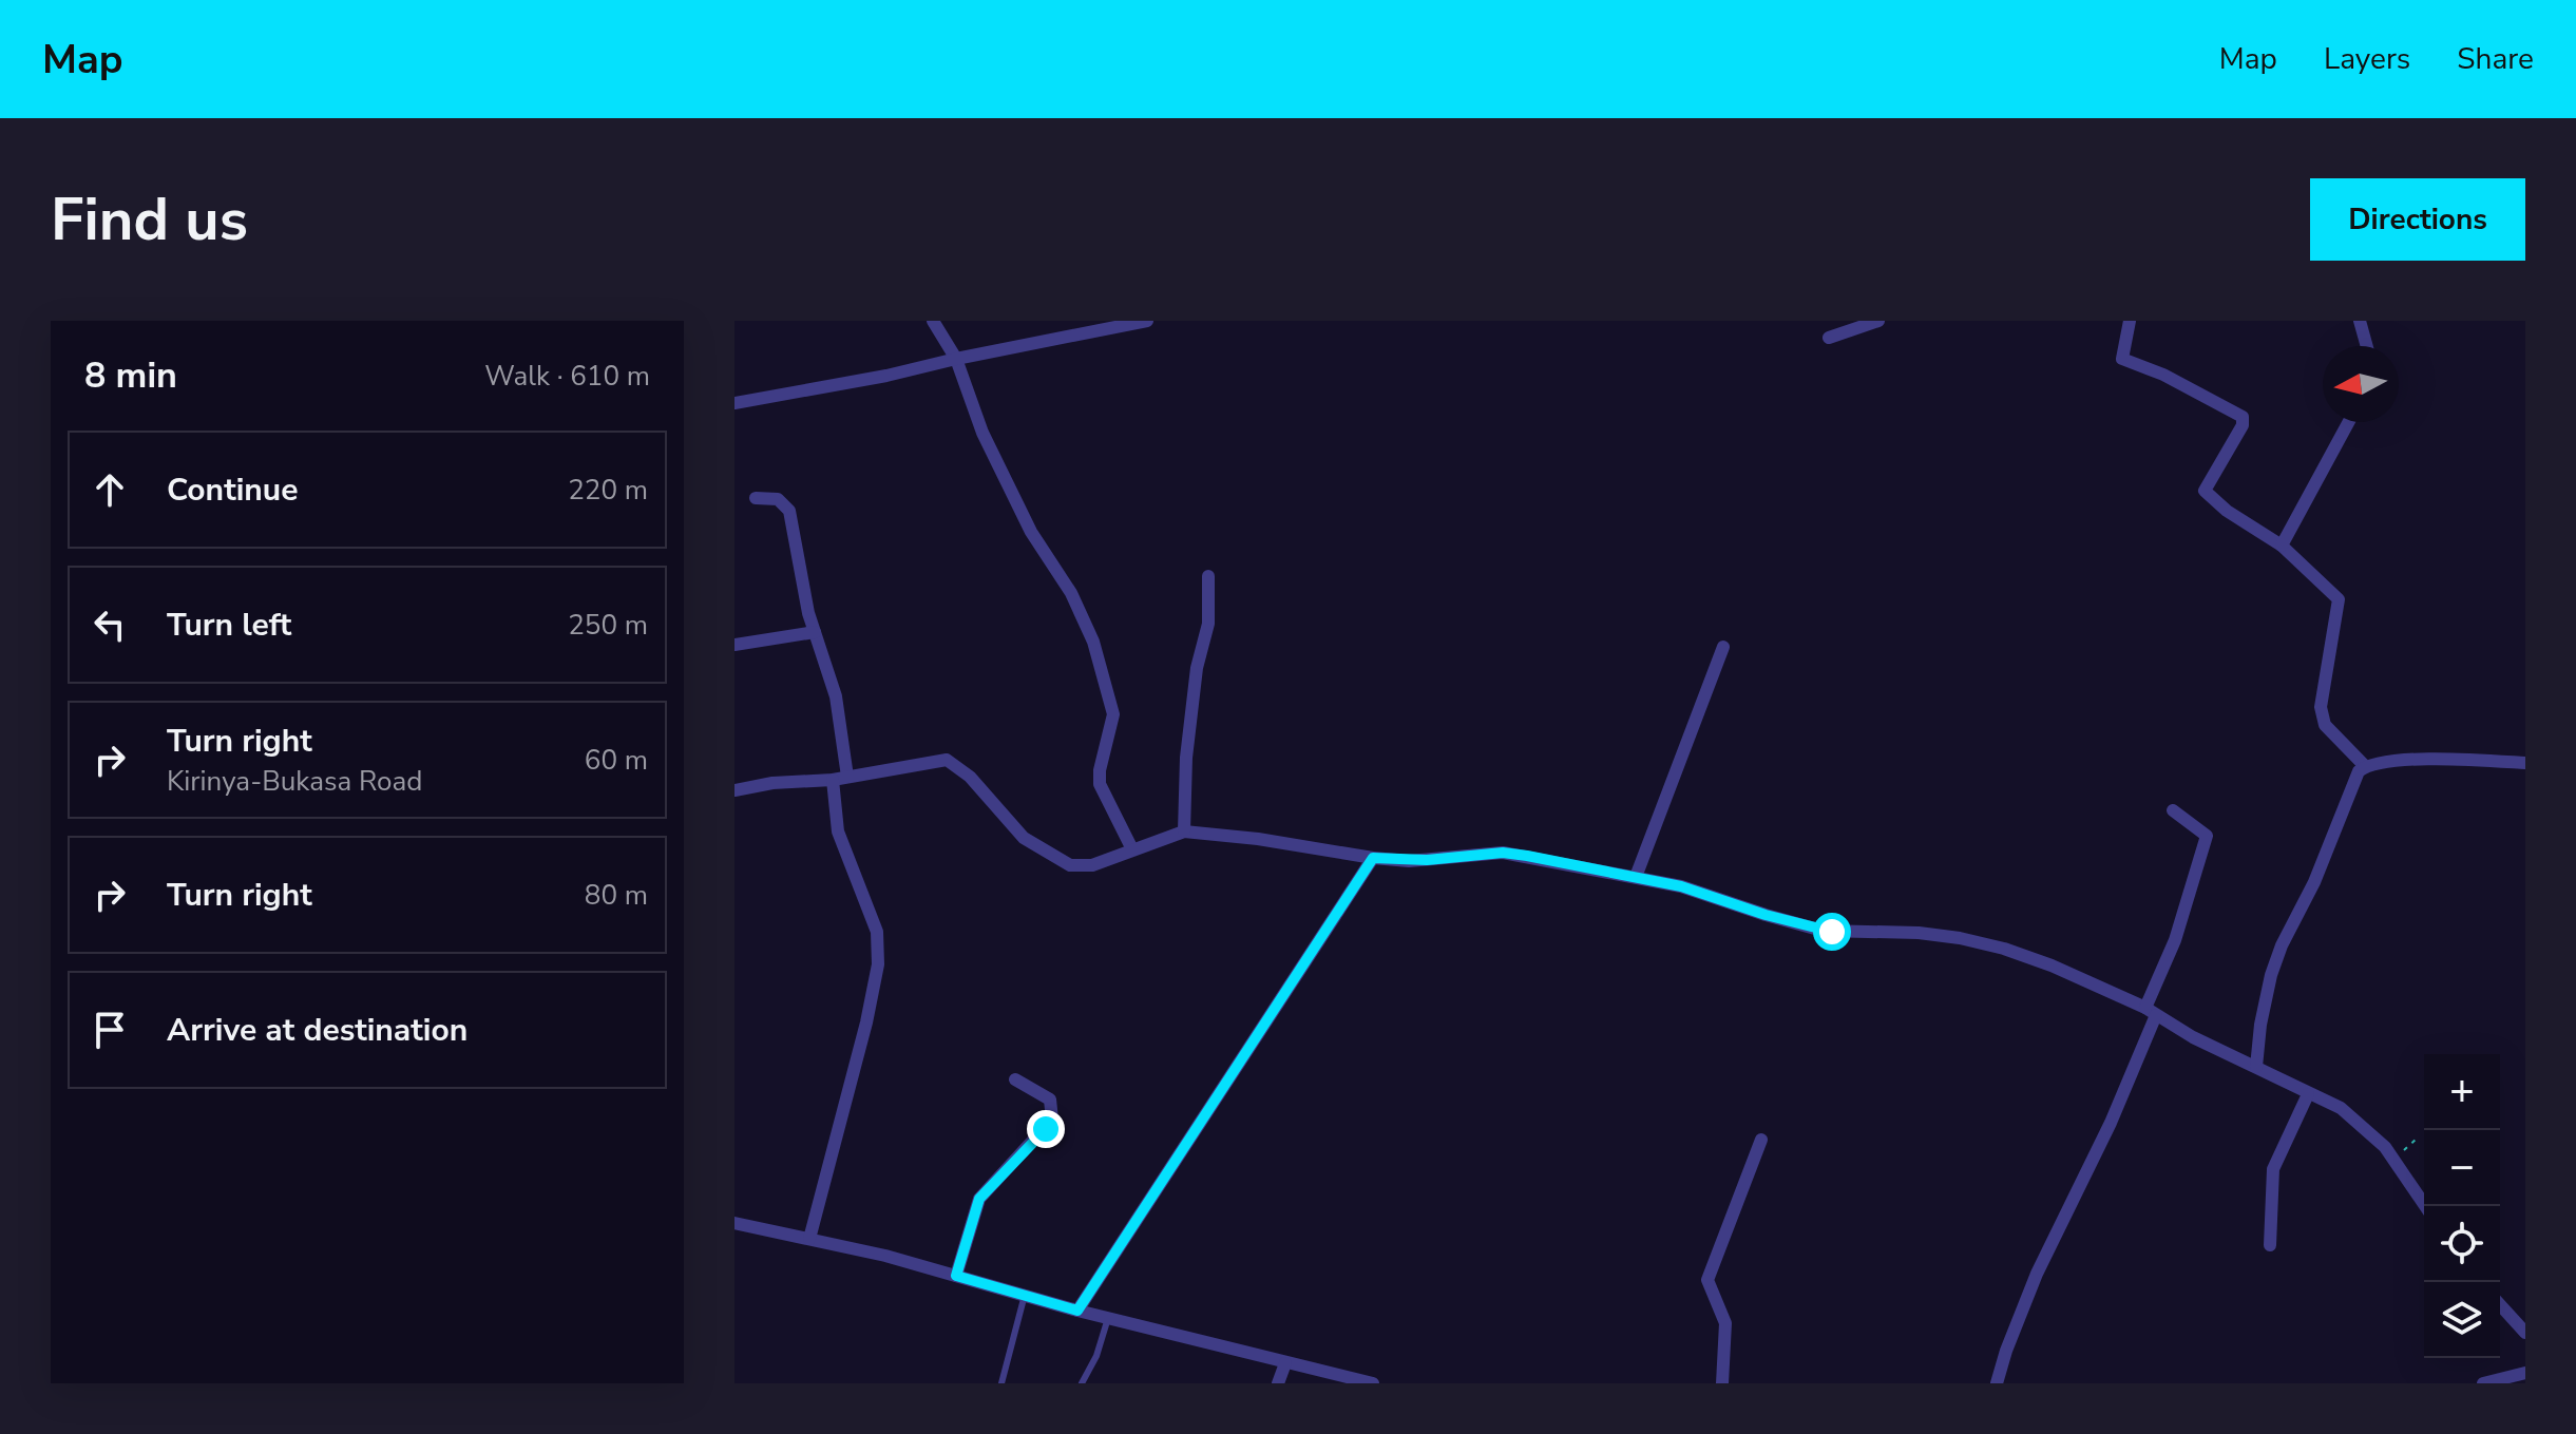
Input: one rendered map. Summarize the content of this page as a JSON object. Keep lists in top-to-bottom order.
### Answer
{
  "north": "left",
  "page": {
    "header": "Map",
    "nav": ["Map", "Layers", "Share"],
    "buttons": "Directions",
    "title": "Find us",
    "heading": ["8 min", "Walk · 610 m"],
    "list": [
      ["Continue", "220 m"],
      ["Turn left", "250 m"],
      ["Turn right", "Kirinya-Bukasa Road", "60 m"],
      ["Turn right", "80 m"],
      "Arrive at destination"
    ],
    "map_buttons": ["+", "−"]
  }
}
